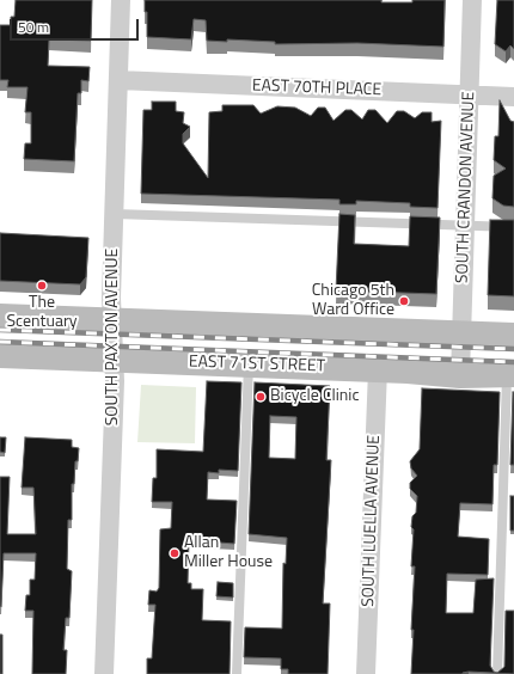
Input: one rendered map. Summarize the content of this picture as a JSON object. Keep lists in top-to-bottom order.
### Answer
{
  "streets": {
    "main road": ["EAST 71ST STREET"],
    "street": [
      "EAST 70TH PLACE",
      "SOUTH CRANDON AVENUE",
      "SOUTH PAXTON AVENUE",
      "SOUTH LUELLA AVENUE"
    ]
  },
  "crossings": [
    ["EAST 70TH PLACE", "SOUTH CRANDON AVENUE"],
    ["EAST 70TH PLACE", "SOUTH PAXTON AVENUE"],
    ["SOUTH CRANDON AVENUE", "EAST 71ST STREET"],
    ["SOUTH PAXTON AVENUE", "EAST 71ST STREET"],
    ["EAST 71ST STREET", "SOUTH LUELLA AVENUE"]
  ],
  "places": [
    "The Scentuary",
    "Chicago 5th Ward Office",
    "Bicycle Clinic",
    "Allan Miller House"
  ],
  "scale_bar": "50 m"
}
